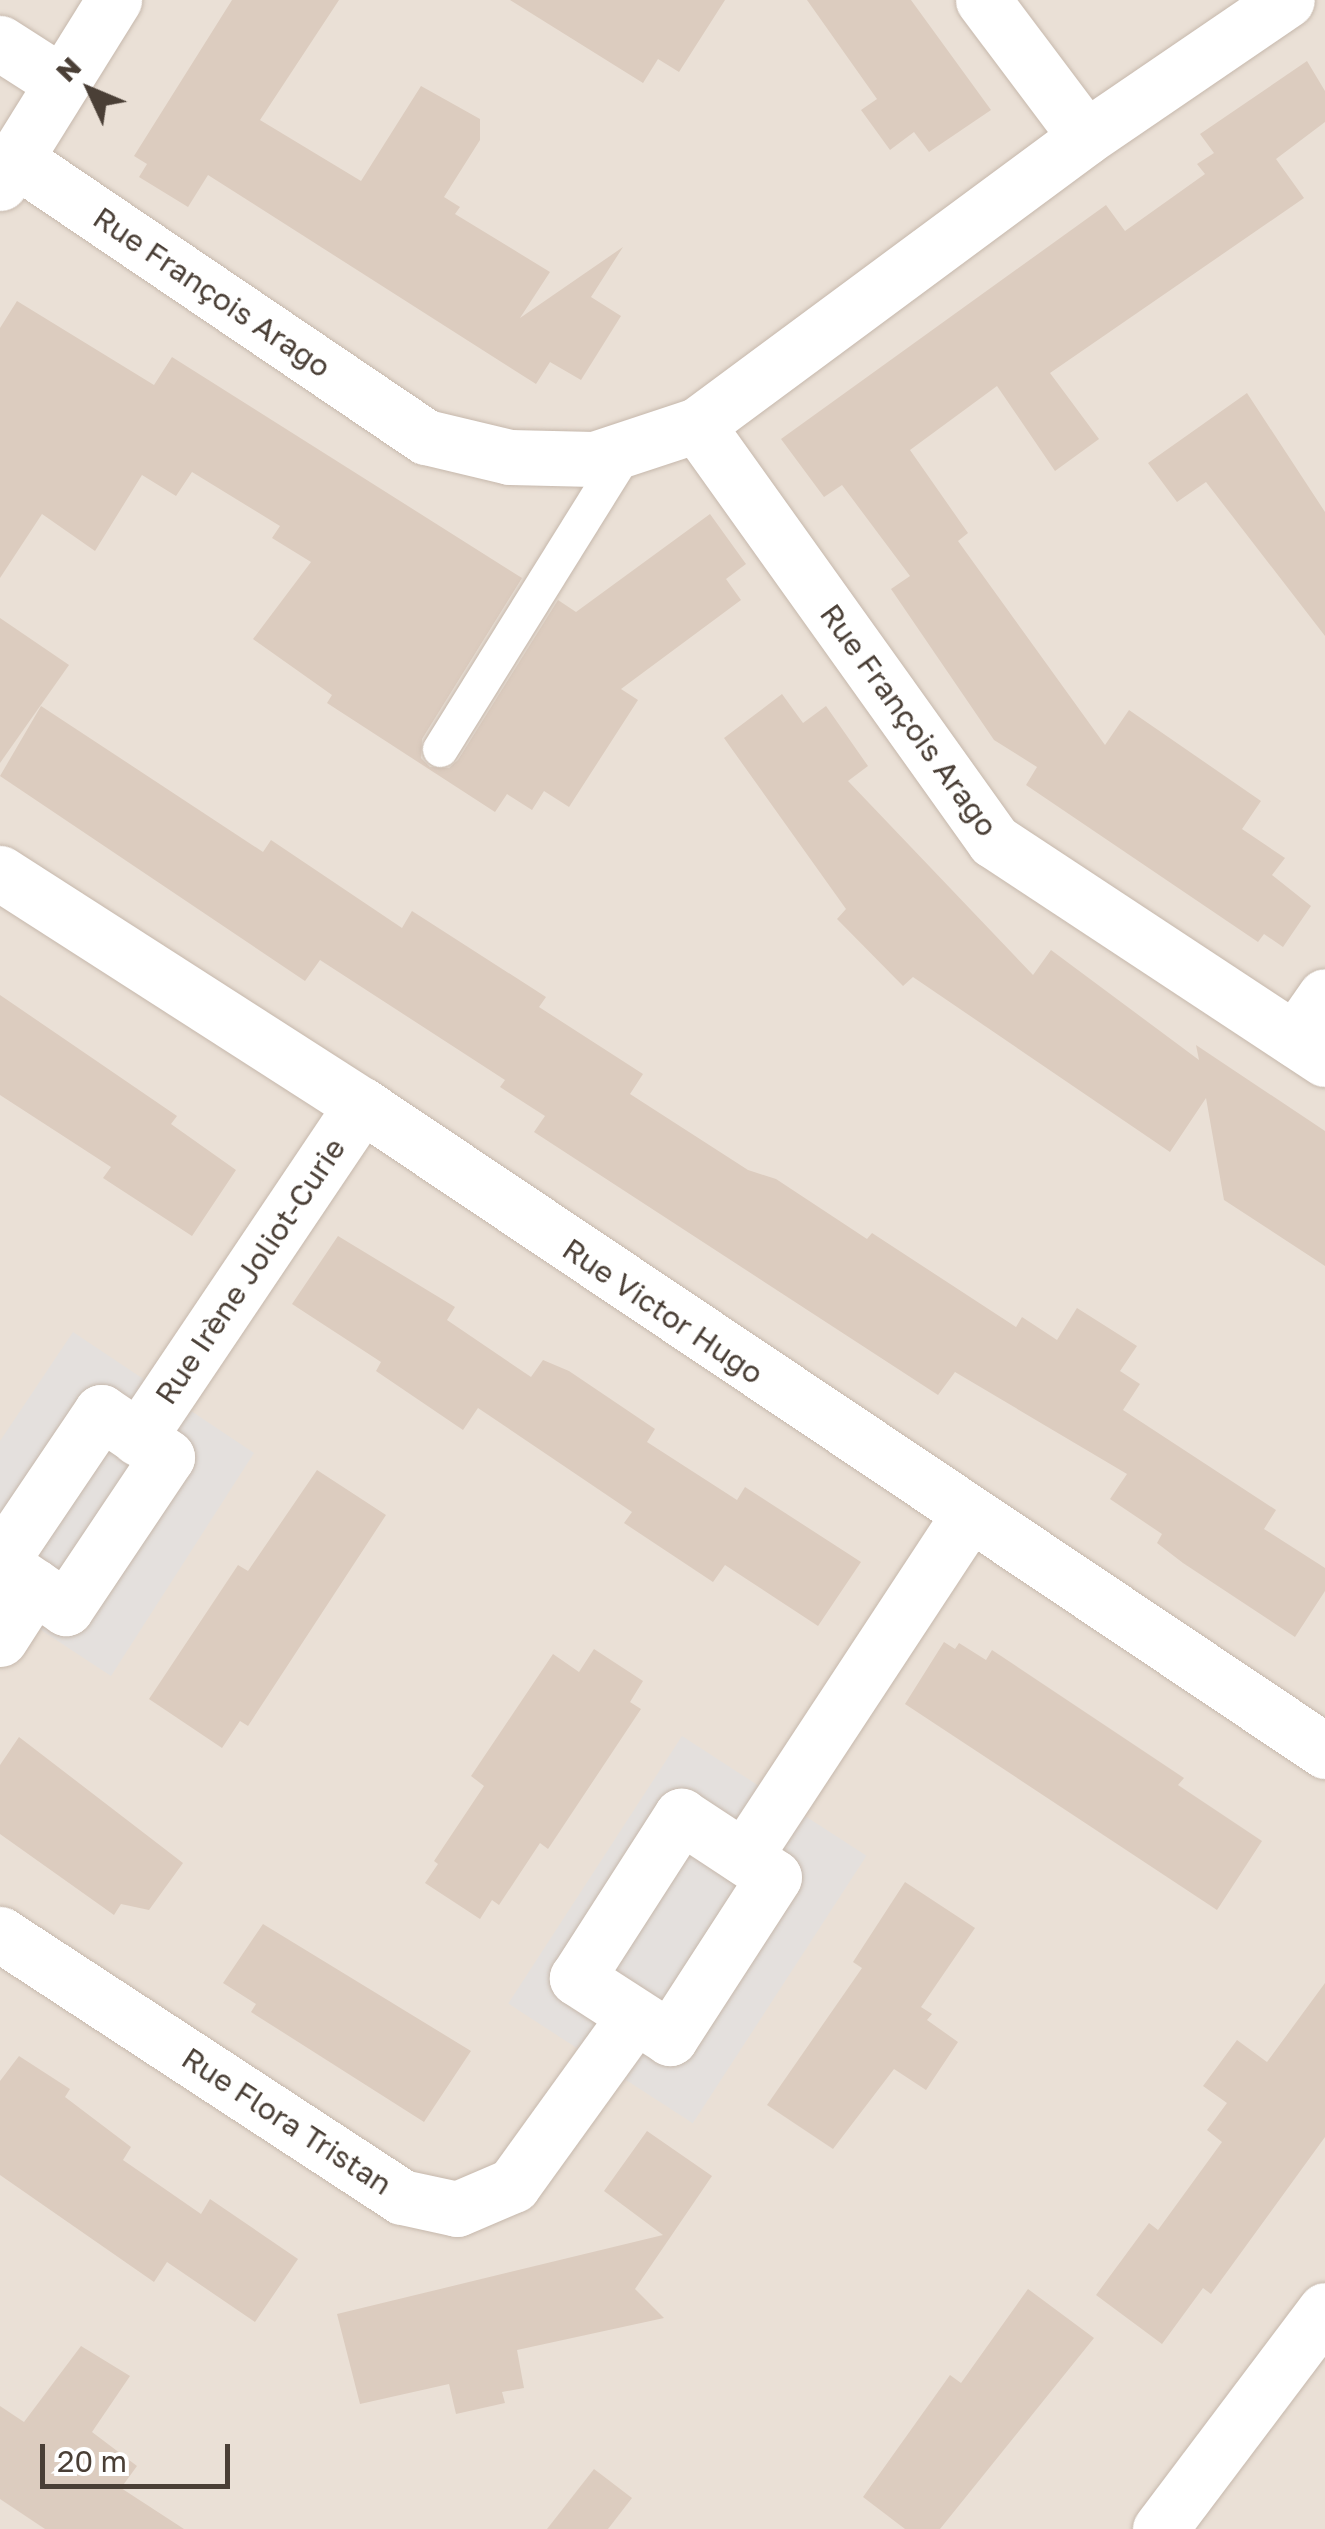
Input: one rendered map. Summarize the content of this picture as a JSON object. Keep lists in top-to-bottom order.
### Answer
{
  "streets": {
    "street": [
      "Rue François Arago",
      "Rue Irène Joliot-Curie",
      "Rue Victor Hugo",
      "Rue Flora Tristan"
    ]
  },
  "crossings": [
    ["Rue Irène Joliot-Curie", "Rue Victor Hugo"]
  ],
  "scale_bar": "20 m",
  "north": "top left"
}
